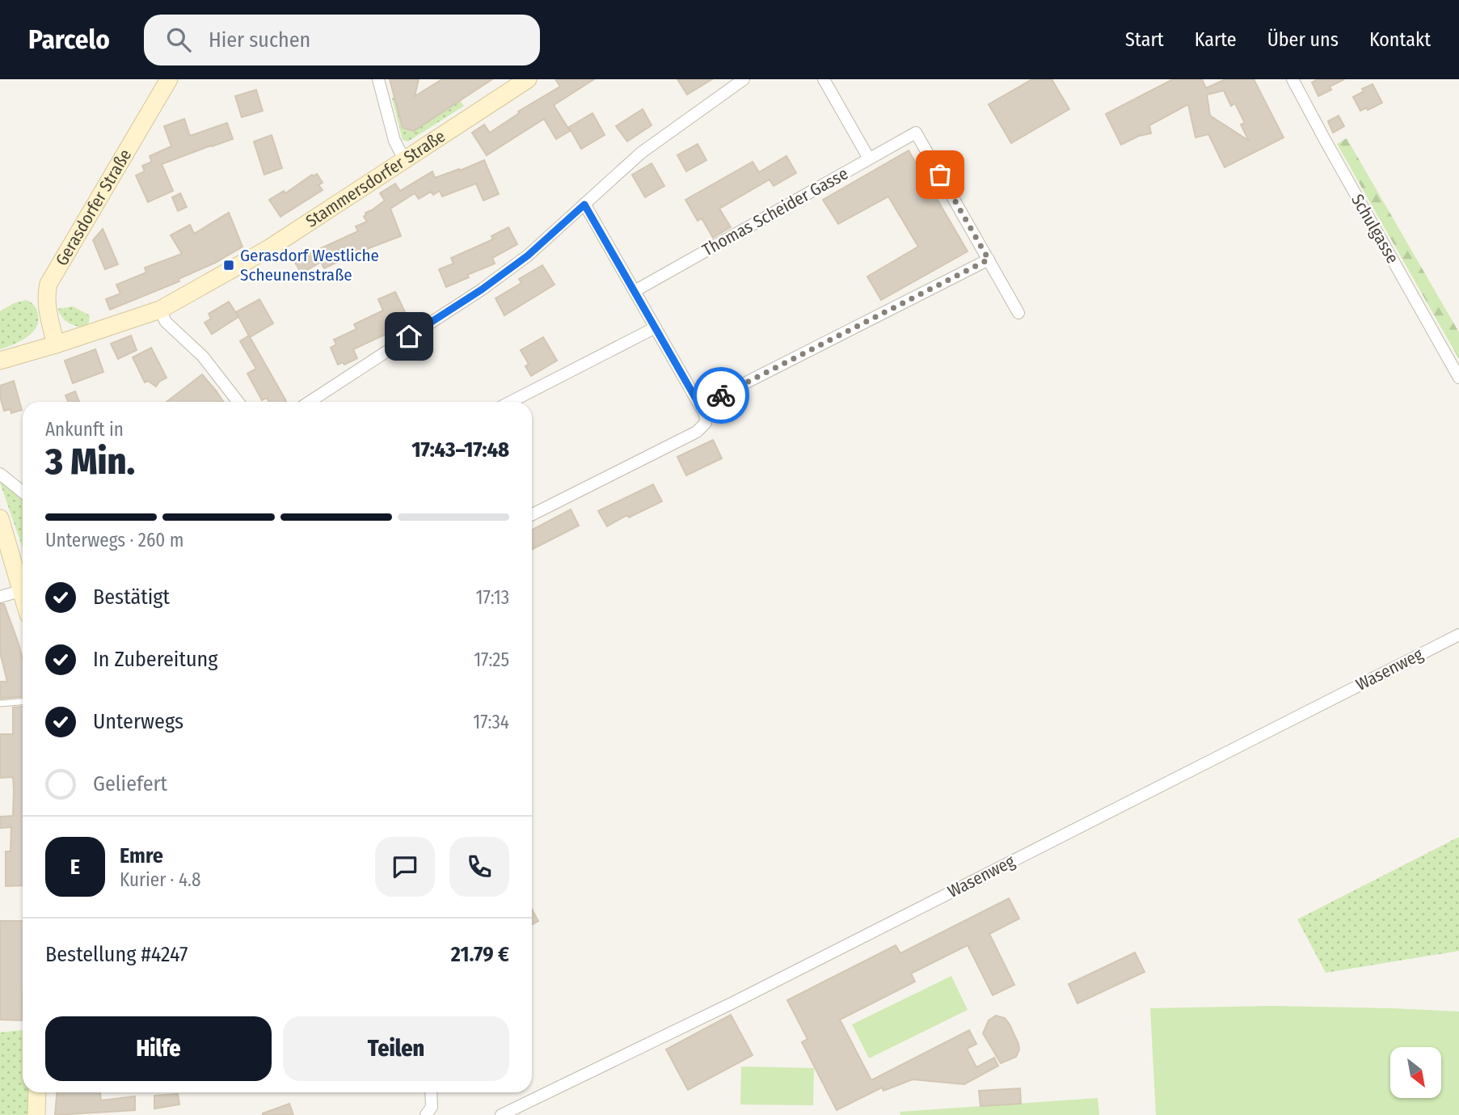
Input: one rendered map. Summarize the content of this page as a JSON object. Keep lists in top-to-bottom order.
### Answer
{
  "streets": {
    "main road": ["Stammersdorfer Straße", "Gerasdorfer Straße"],
    "street": ["Thomas Scheider Gasse", "Schulgasse", "Wasenweg"]
  },
  "crossings": [
    ["Stammersdorfer Straße", "Gerasdorfer Straße"]
  ],
  "places": {
    "transit": ["Gerasdorf Westliche Scheunenstraße"]
  },
  "north": "bottom right",
  "page": {
    "header": "Parcelo",
    "search": "Hier suchen",
    "nav": [
      "Start",
      "Karte",
      "Über uns",
      "Kontakt"
    ],
    "heading": ["3 Min.", "Ankunft in", "17:43–17:48"],
    "panel": [
      "Emre",
      "Kurier · 4.8",
      "Bestellung #4247",
      "21.79 €"
    ],
    "bar": "Unterwegs · 260 m",
    "list": [
      ["Bestätigt", "17:13"],
      ["In Zubereitung", "17:25"],
      ["Unterwegs", "17:34"],
      "Geliefert"
    ],
    "round": "E",
    "buttons": ["Hilfe", "Teilen"]
  }
}
